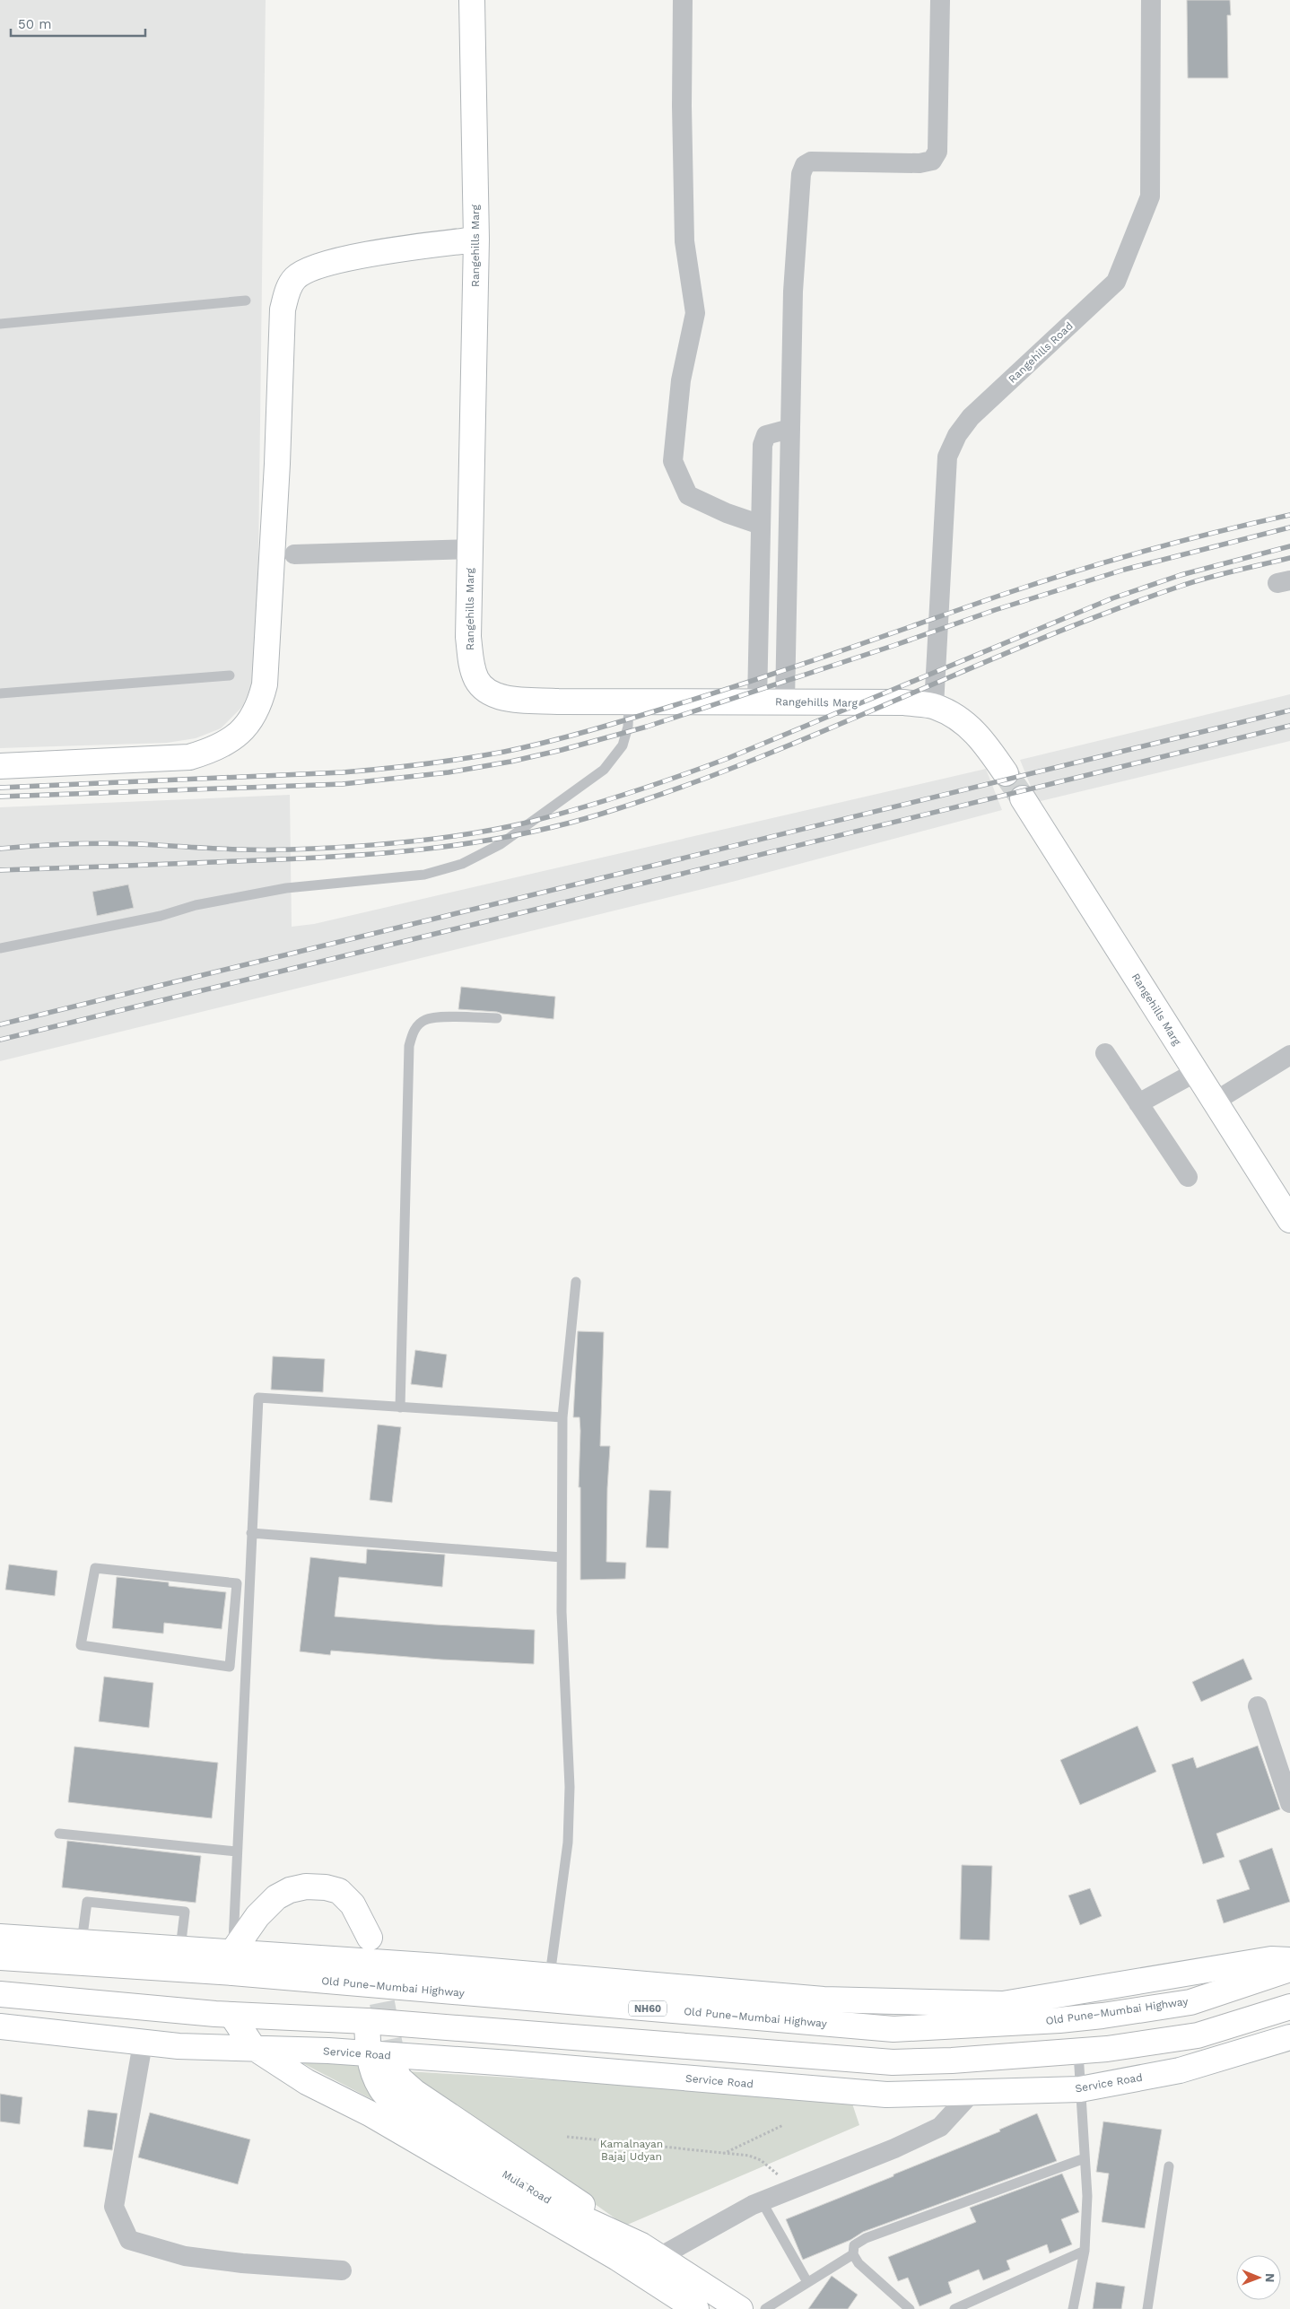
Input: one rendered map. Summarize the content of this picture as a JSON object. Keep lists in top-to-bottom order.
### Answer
{
  "streets": {
    "main road": [
      "Rangehills Marg",
      "Old Pune–Mumbai Highway",
      "NH60",
      "Service Road",
      "Mula Road"
    ],
    "street": ["Rangehills Road"]
  },
  "crossings": [
    ["Rangehills Marg", "Rangehills Road"],
    ["Service Road", "Mula Road"]
  ],
  "parks": ["Kamalnayan Bajaj Udyan"],
  "scale_bar": "50 m",
  "north": "right"
}
